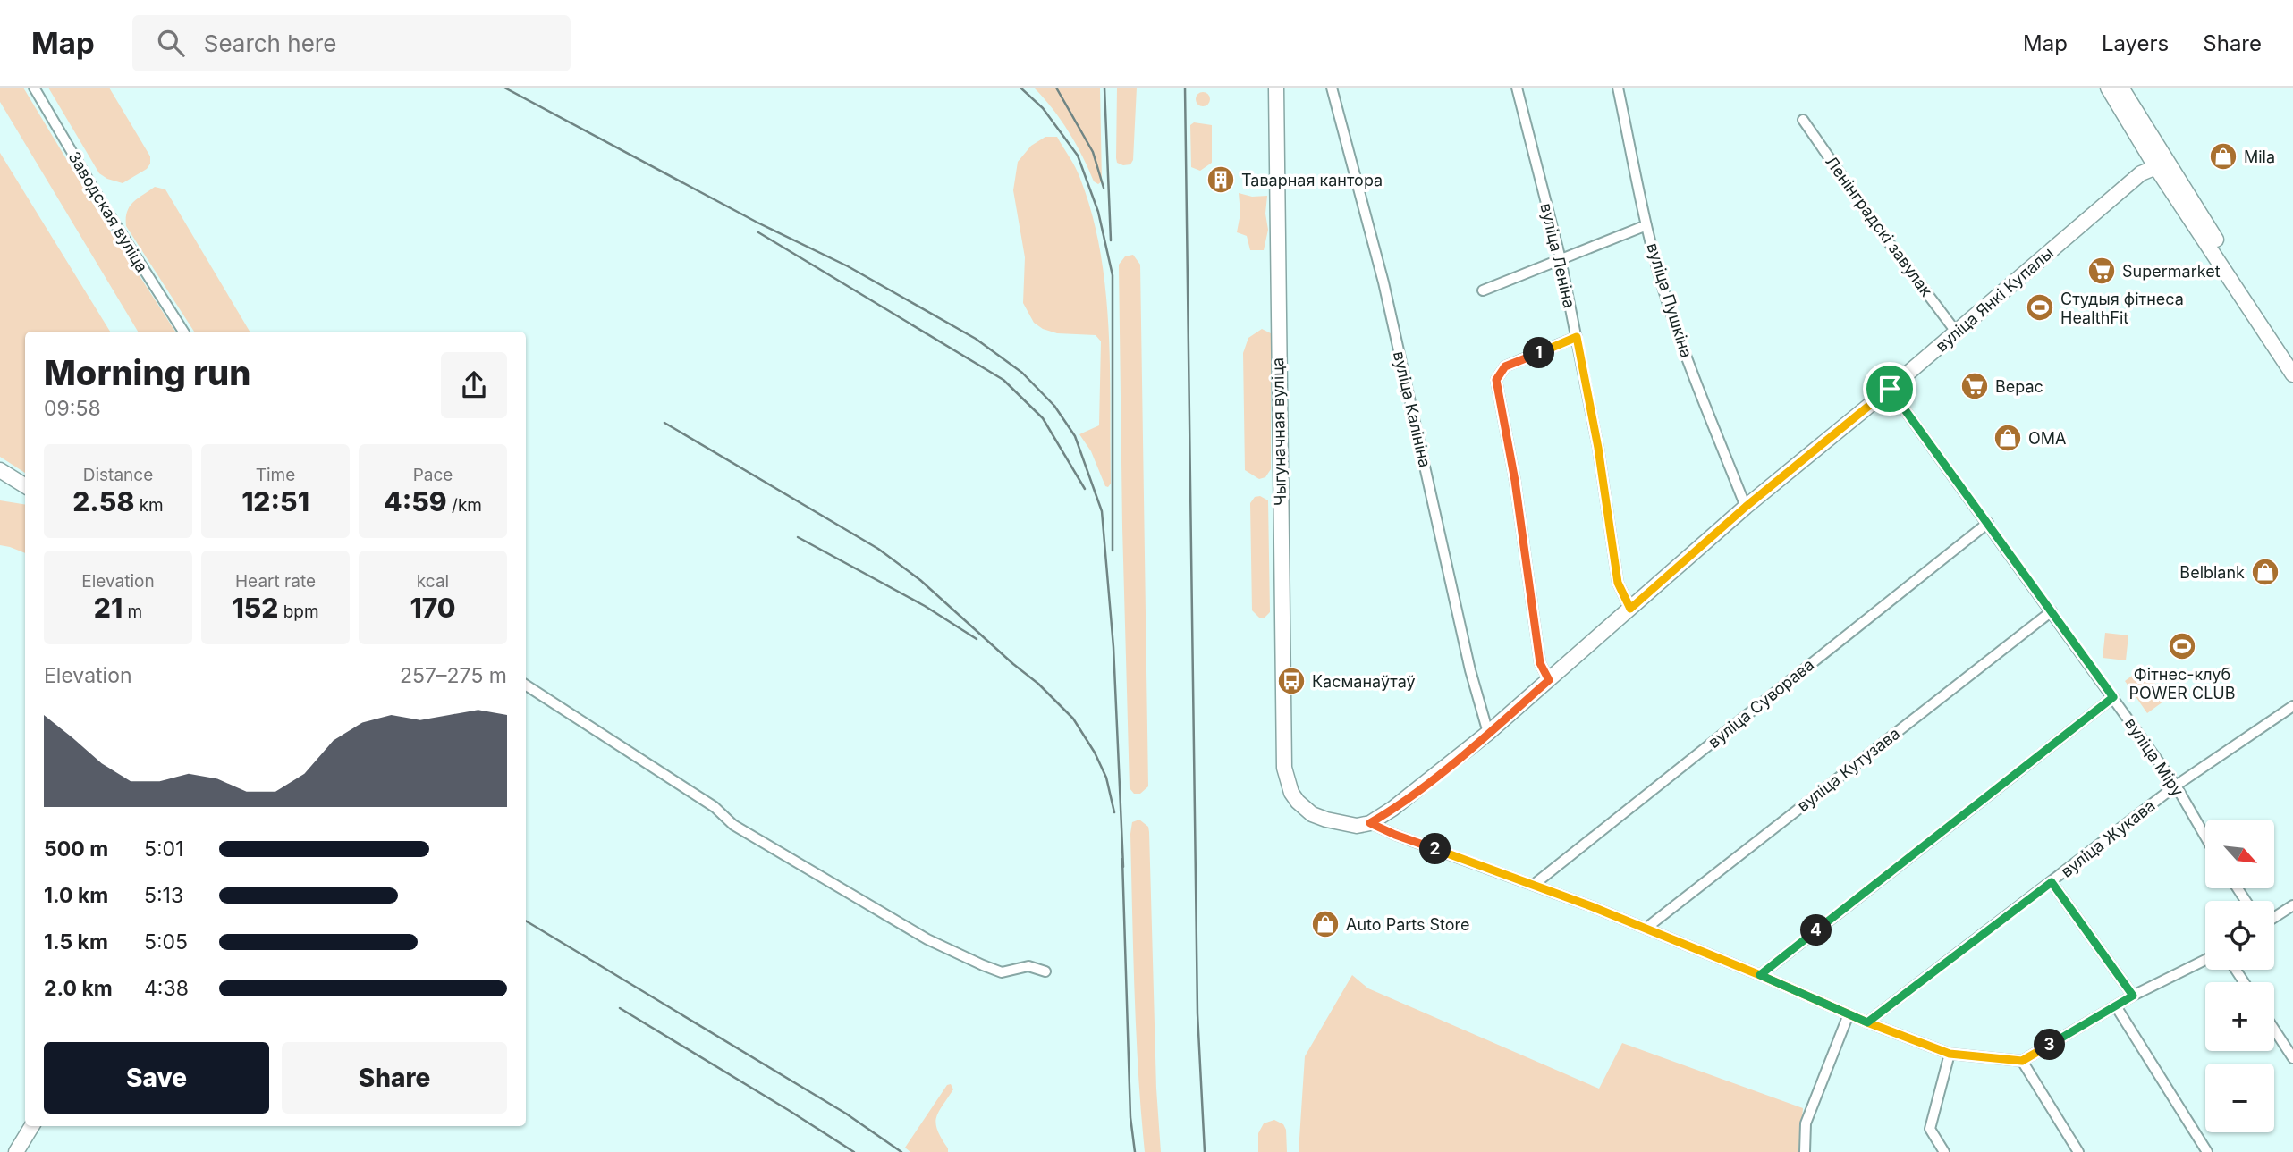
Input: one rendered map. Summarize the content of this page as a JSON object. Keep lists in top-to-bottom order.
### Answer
{
  "streets": {
    "street": [
      "Заводская вуліца",
      "Ленінградскі завулак",
      "вуліца Леніна",
      "вуліца Янкі Купалы",
      "вуліца Пушкіна",
      "вуліца Калініна",
      "Чыгуначная вуліца",
      "вуліца Суворава",
      "вуліца Міру",
      "вуліца Кутузава",
      "вуліца Жукава"
    ]
  },
  "crossings": [
    ["Ленінградскі завулак", "вуліца Янкі Купалы"],
    ["вуліца Леніна", "вуліца Янкі Купалы"],
    ["вуліца Янкі Купалы", "вуліца Пушкіна"],
    ["вуліца Янкі Купалы", "вуліца Калініна"],
    ["вуліца Янкі Купалы", "Чыгуначная вуліца"],
    ["вуліца Янкі Купалы", "вуліца Міру"],
    ["вуліца Суворава", "вуліца Міру"],
    ["вуліца Міру", "вуліца Кутузава"],
    ["вуліца Міру", "вуліца Жукава"]
  ],
  "places": {
    "shop": [
      "Mila",
      "ОМА",
      "Belblank",
      "Auto Parts Store"
    ],
    "building": ["Таварная кантора"],
    "supermarket": ["Supermarket", "Верас"],
    "sports": ["Студыя фітнеса HealthFit", "Фітнес-клуб POWER CLUB"],
    "bus stop": ["Касманаўтаў"]
  },
  "north": "bottom right",
  "page": {
    "header": "Map",
    "search": "Search here",
    "nav": ["Map", "Layers", "Share"],
    "heading": ["Morning run", "09:58"],
    "pins": [
      "1",
      "2",
      "4",
      "3"
    ],
    "stats": [
      ["Distance", "2.58 km"],
      ["Time", "12:51"],
      ["Pace", "4:59 /km"],
      ["Elevation", "21 m"],
      ["Heart rate", "152 bpm"],
      ["kcal", "170"]
    ],
    "chart": ["Elevation", "257–275 m"],
    "map_buttons": ["+", "−"],
    "list": [
      {
        "name": "500 m",
        "note": "5:01"
      },
      {
        "name": "1.0 km",
        "note": "5:13"
      },
      {
        "name": "1.5 km",
        "note": "5:05"
      },
      {
        "name": "2.0 km",
        "note": "4:38"
      }
    ],
    "buttons": ["Save", "Share"]
  }
}
